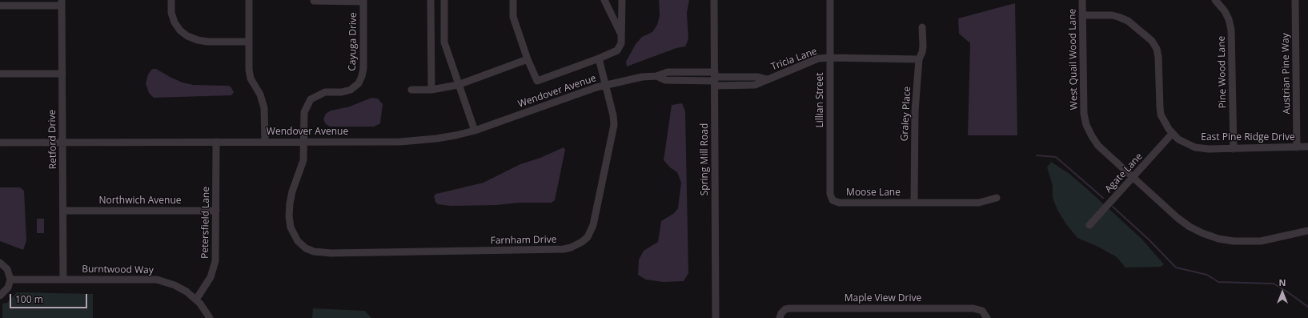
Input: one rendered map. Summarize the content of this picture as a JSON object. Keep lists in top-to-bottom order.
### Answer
{
  "streets": {
    "street": [
      "Cayuga Drive",
      "Tricia Lane",
      "West Quail Wood Lane",
      "Pine Wood Lane",
      "Austrian Pine Way",
      "Wendover Avenue",
      "Lillian Street",
      "Graley Place",
      "East Pine Ridge Drive",
      "Retford Drive",
      "Spring Mill Road",
      "Agate Lane",
      "Moose Lane",
      "Northwich Avenue",
      "Petersfield Lane",
      "Farnham Drive",
      "Burntwood Way",
      "Maple View Drive"
    ]
  },
  "crossings": [
    ["Cayuga Drive", "Wendover Avenue"],
    ["Cayuga Drive", "Farnham Drive"],
    ["Tricia Lane", "Wendover Avenue"],
    ["Tricia Lane", "Lillian Street"],
    ["Tricia Lane", "Graley Place"],
    ["Tricia Lane", "Spring Mill Road"],
    ["West Quail Wood Lane", "Agate Lane"],
    ["Pine Wood Lane", "East Pine Ridge Drive"],
    ["Austrian Pine Way", "East Pine Ridge Drive"],
    ["Wendover Avenue", "Retford Drive"],
    ["Wendover Avenue", "Spring Mill Road"],
    ["Wendover Avenue", "Petersfield Lane"],
    ["Wendover Avenue", "Farnham Drive"],
    ["Lillian Street", "Moose Lane"],
    ["Graley Place", "Moose Lane"],
    ["East Pine Ridge Drive", "Agate Lane"],
    ["Retford Drive", "Northwich Avenue"],
    ["Retford Drive", "Burntwood Way"],
    ["Northwich Avenue", "Petersfield Lane"],
    ["Petersfield Lane", "Burntwood Way"]
  ],
  "scale_bar": "100 m",
  "north": "top"
}
